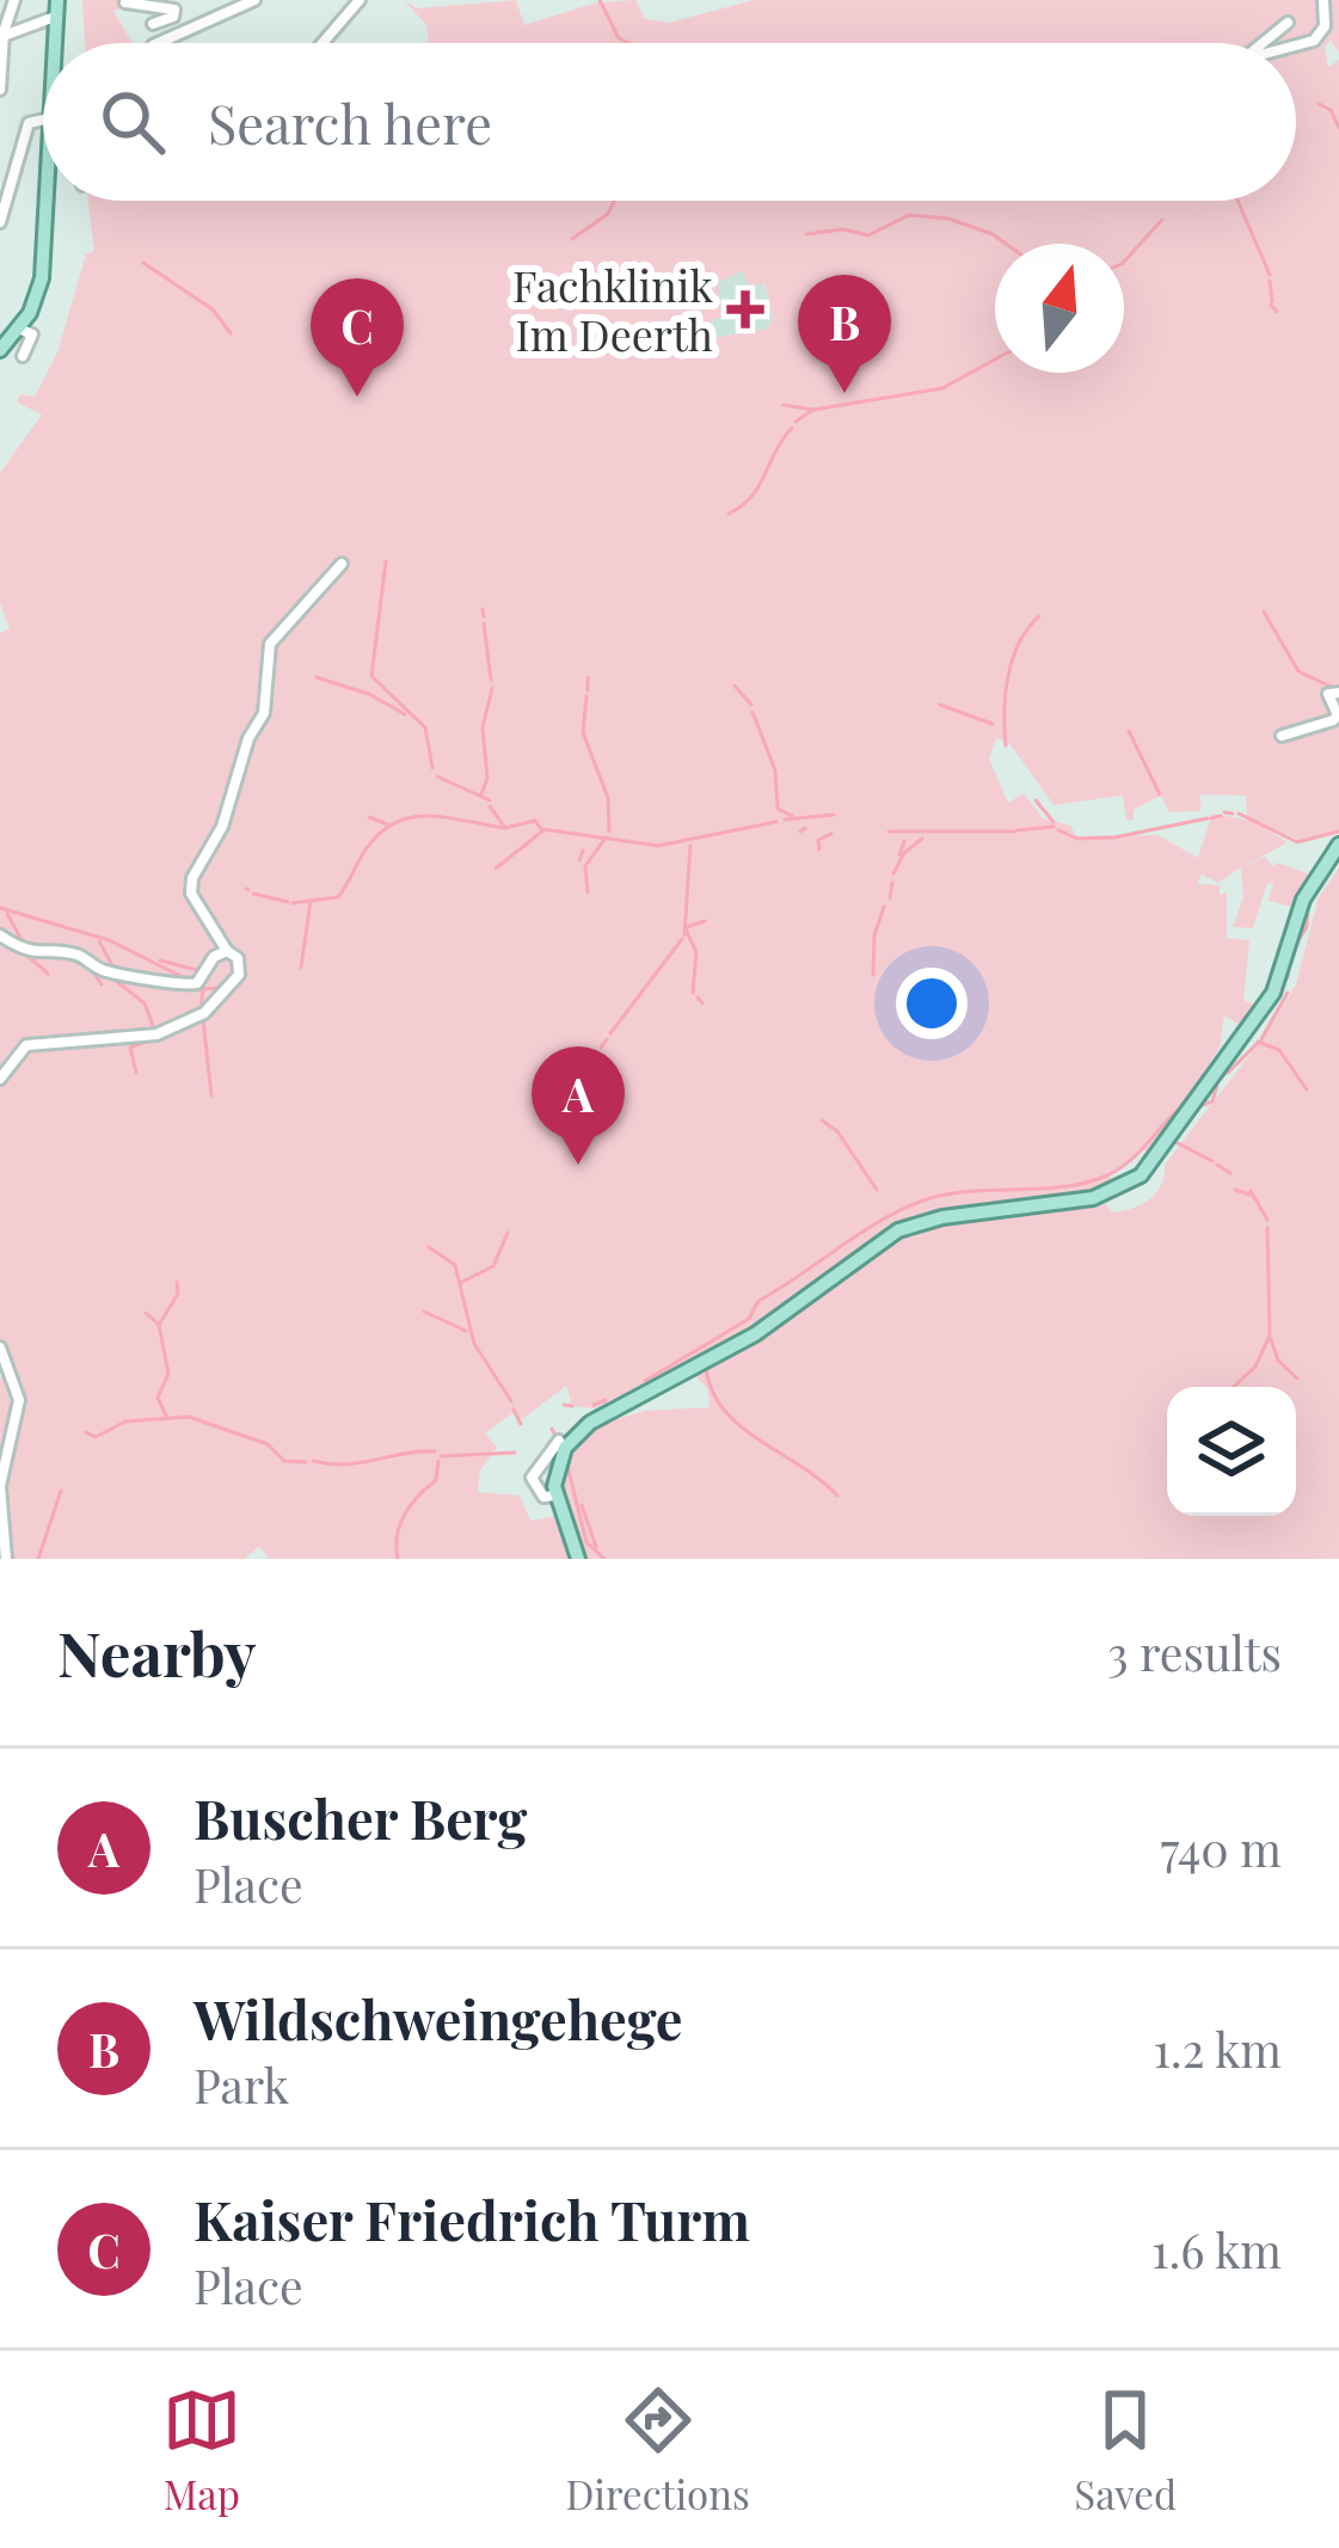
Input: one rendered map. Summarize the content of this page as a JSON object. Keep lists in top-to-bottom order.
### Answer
{
  "places": {
    "health": ["Fachklinik Im Deerth"]
  },
  "north": "top",
  "page": {
    "search": "Search here",
    "pins": ["B", "C", "A"],
    "heading": ["Nearby", "3 results"],
    "list": [
      {
        "mark": "A",
        "name": "Buscher Berg",
        "note": "Place",
        "value": "740 m"
      },
      {
        "mark": "B",
        "name": "Wildschweingehege",
        "note": "Park",
        "value": "1.2 km"
      },
      {
        "mark": "C",
        "name": "Kaiser Friedrich Turm",
        "note": "Place",
        "value": "1.6 km"
      }
    ],
    "nav": ["Map", "Directions", "Saved"]
  }
}
